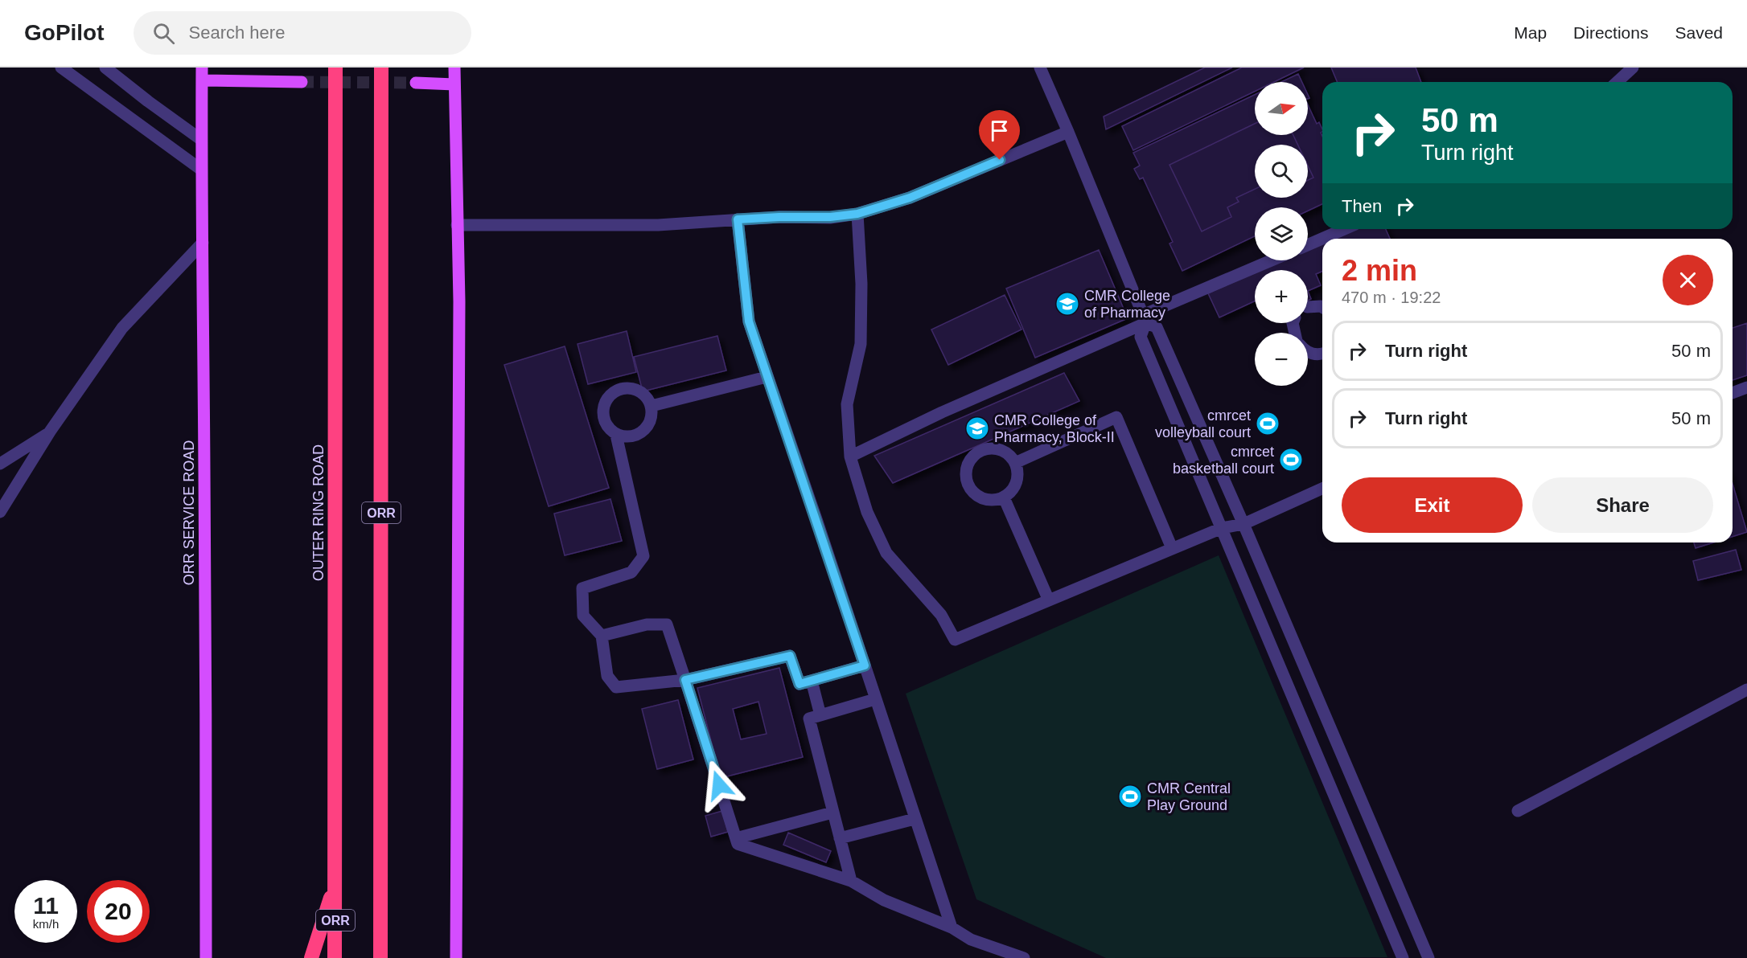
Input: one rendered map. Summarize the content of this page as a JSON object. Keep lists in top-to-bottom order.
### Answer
{
  "streets": {
    "highway": ["OUTER RING ROAD", "ORR"],
    "main road": ["ORR SERVICE ROAD"]
  },
  "places": {
    "school or university": ["CMR College of Pharmacy", "CMR College of Pharmacy, Block-II"],
    "sports": ["cmrcet volleyball court", "cmrcet basketball court", "CMR Central Play Ground"]
  },
  "north": "right",
  "page": {
    "header": "GoPilot",
    "search": "Search here",
    "nav": ["Map", "Directions", "Saved"],
    "map_buttons": ["+", "−"],
    "turn": ["50 m", "Turn right"],
    "then": "Then",
    "heading": ["2 min", "470 m · 19:22"],
    "list": [
      {
        "name": "Turn right",
        "value": "50 m"
      },
      {
        "name": "Turn right",
        "value": "50 m"
      }
    ],
    "buttons": ["Exit", "Share"],
    "speed": "11 km/h",
    "limit": "20"
  }
}
